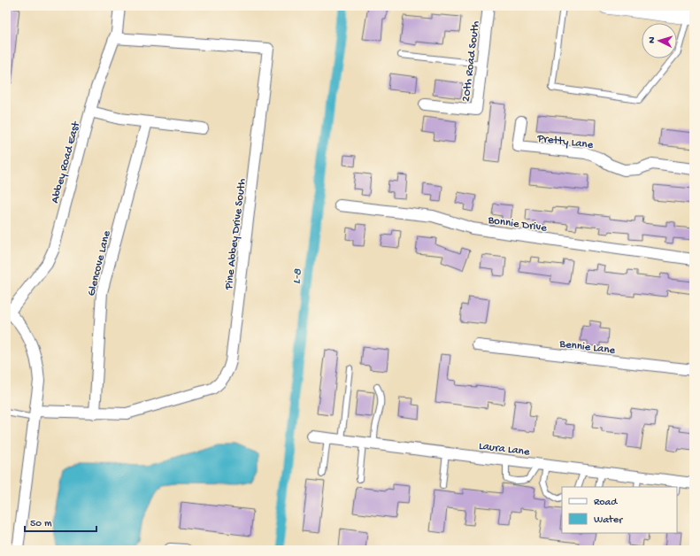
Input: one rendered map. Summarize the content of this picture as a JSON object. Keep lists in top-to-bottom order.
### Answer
{
  "streets": {
    "street": [
      "20th Road South",
      "Pretty Lane",
      "Abbey Road East",
      "Bonnie Drive",
      "Pine Abbey Drive South",
      "Glencove Lane",
      "Bennie Lane",
      "Laura Lane"
    ]
  },
  "crossings": [
    ["Abbey Road East", "Pine Abbey Drive South"],
    ["Pine Abbey Drive South", "Glencove Lane"]
  ],
  "water": ["L-8"],
  "legend": ["Road", "Water"],
  "scale_bar": "50 m",
  "north": "left"
}
